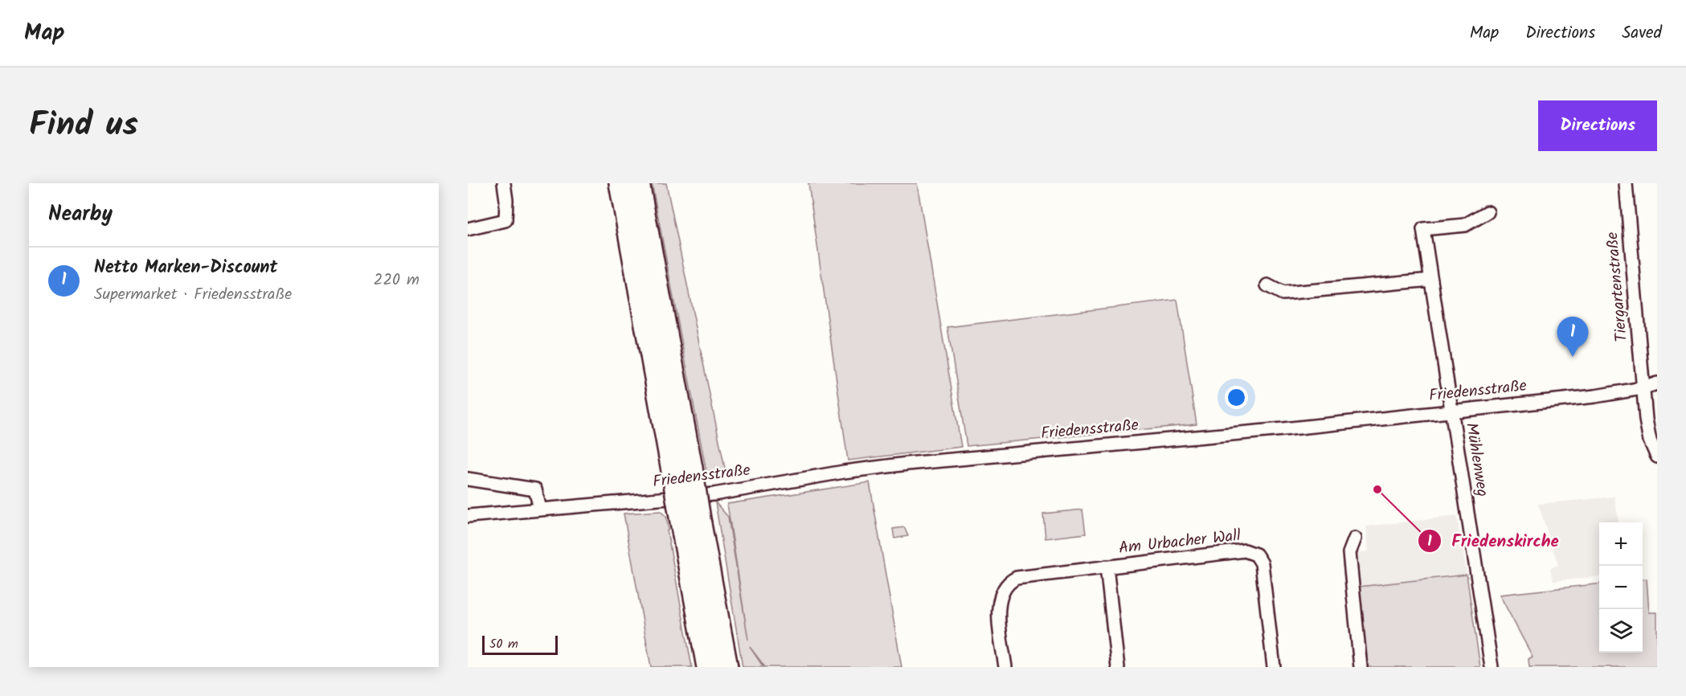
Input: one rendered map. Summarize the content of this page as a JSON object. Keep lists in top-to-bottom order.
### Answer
{
  "streets": {
    "street": [
      "Tiergartenstraße",
      "Friedensstraße",
      "Mühlenweg",
      "Am Urbacher Wall"
    ]
  },
  "crossings": [
    ["Tiergartenstraße", "Friedensstraße"],
    ["Friedensstraße", "Mühlenweg"]
  ],
  "places": ["Friedenskirche"],
  "scale_bar": "50 m",
  "page": {
    "header": "Map",
    "nav": ["Map", "Directions", "Saved"],
    "title": "Find us",
    "buttons": "Directions",
    "heading": "Nearby",
    "list": [
      {
        "mark": "1",
        "name": "Netto Marken-Discount",
        "note": "Supermarket · Friedensstraße",
        "value": "220 m"
      }
    ],
    "pins": "1",
    "map_buttons": ["+", "−"],
    "scale": "50 m"
  }
}
